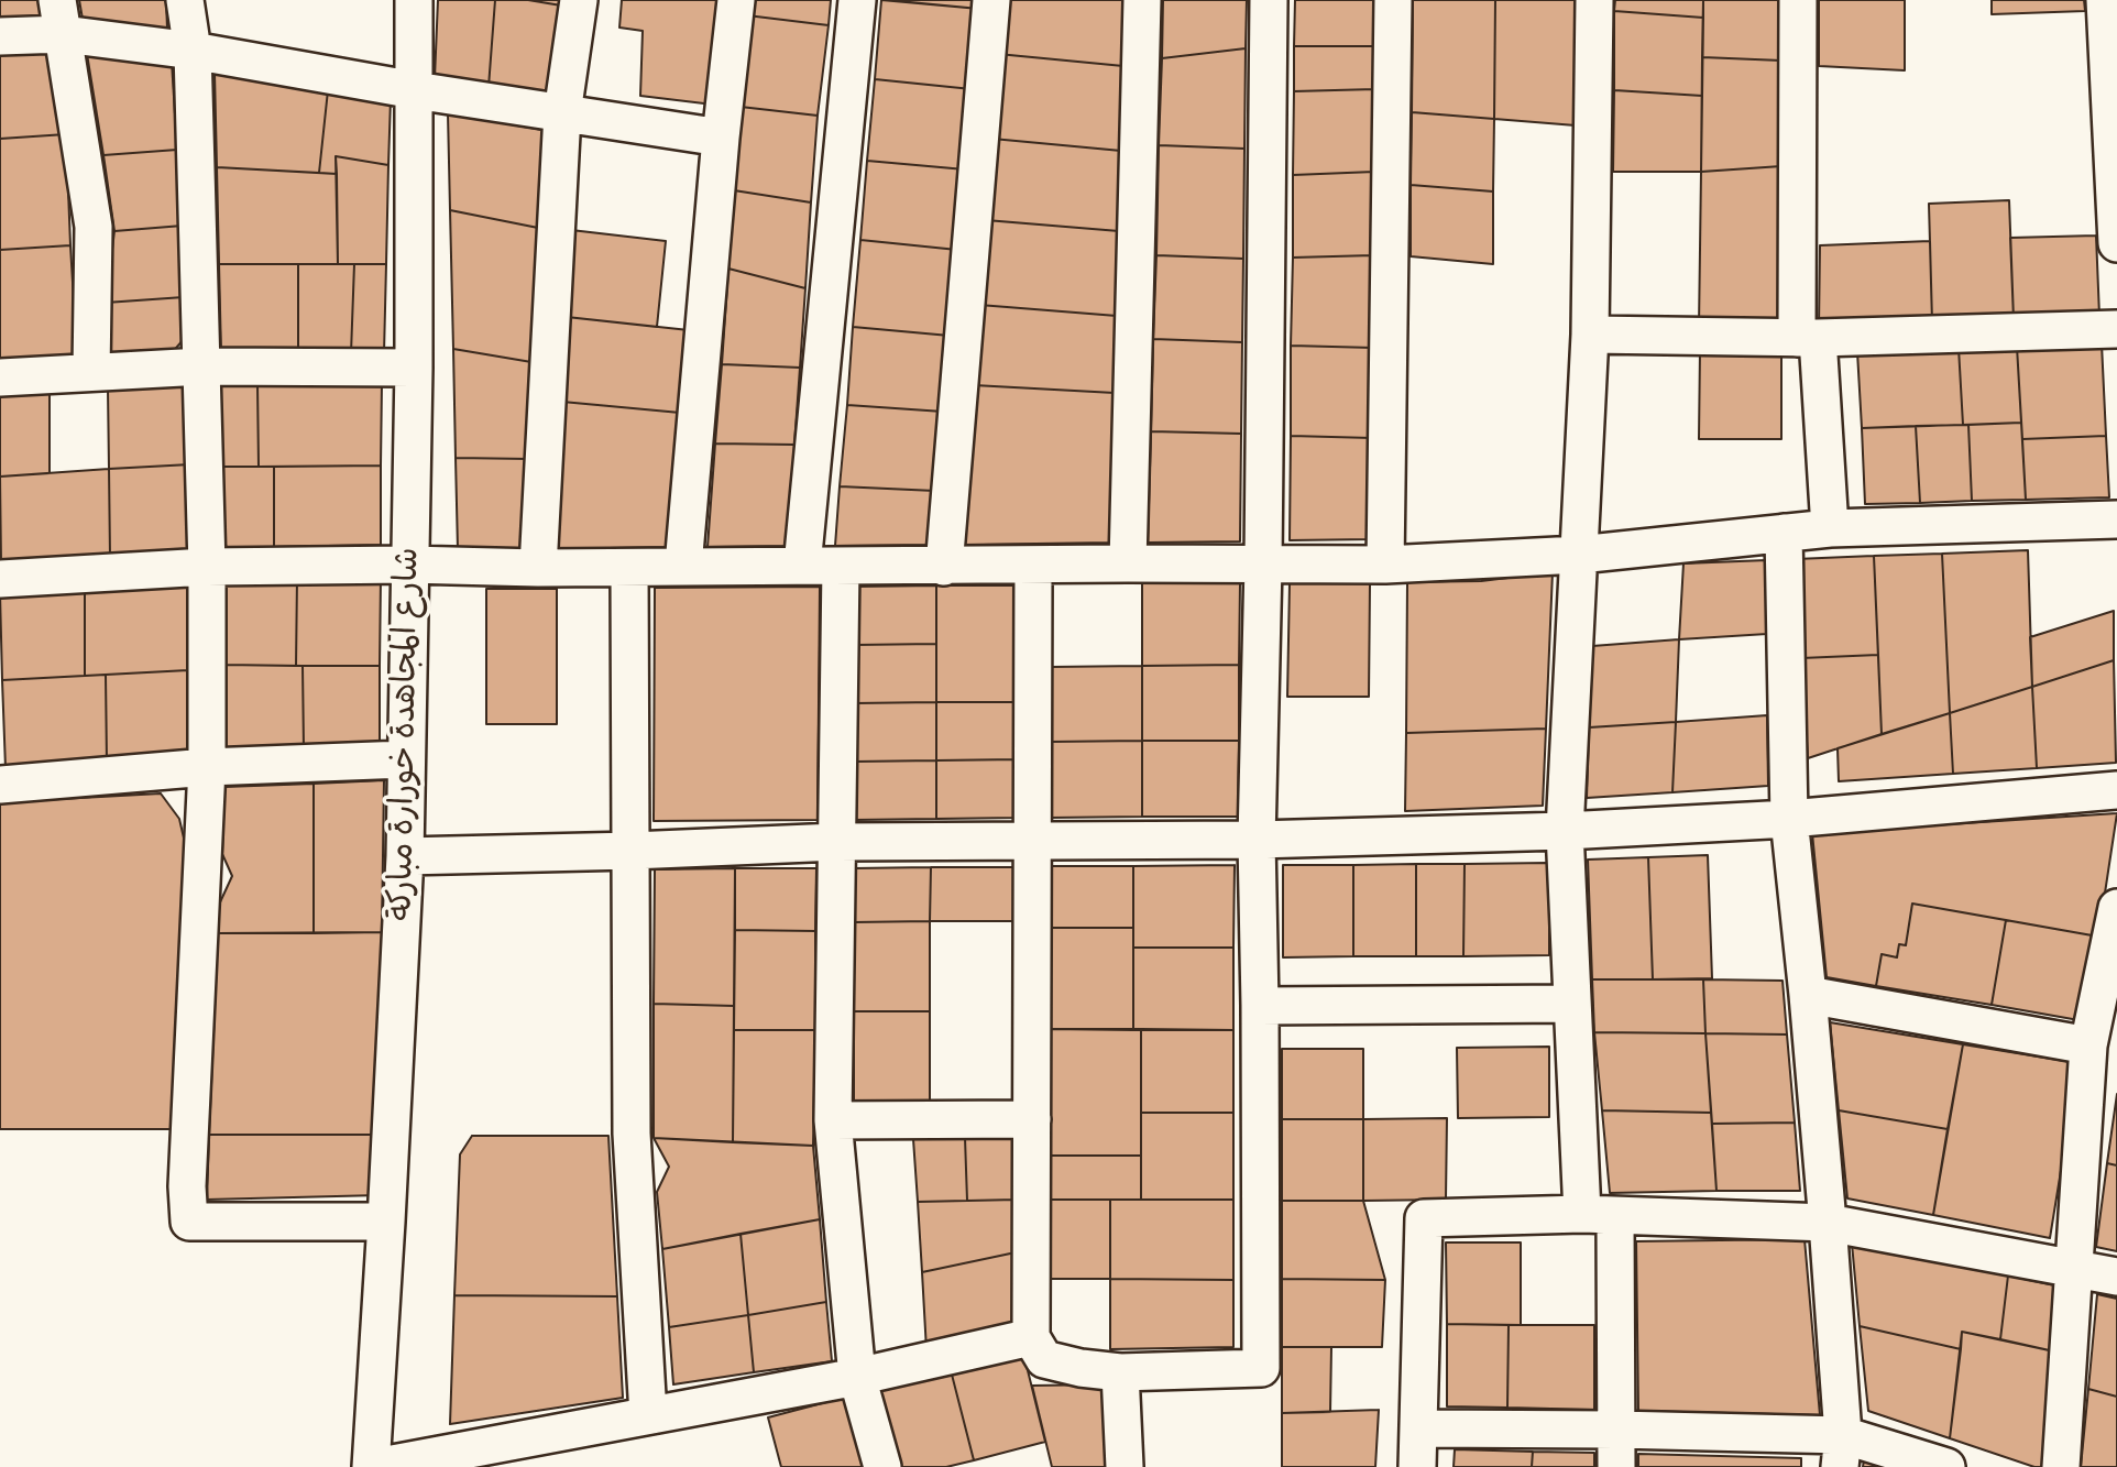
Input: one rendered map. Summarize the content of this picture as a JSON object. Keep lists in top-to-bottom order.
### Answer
{
  "streets": {
    "street": ["شارع المجاهدة خورارة مباركة"]
  }
}
